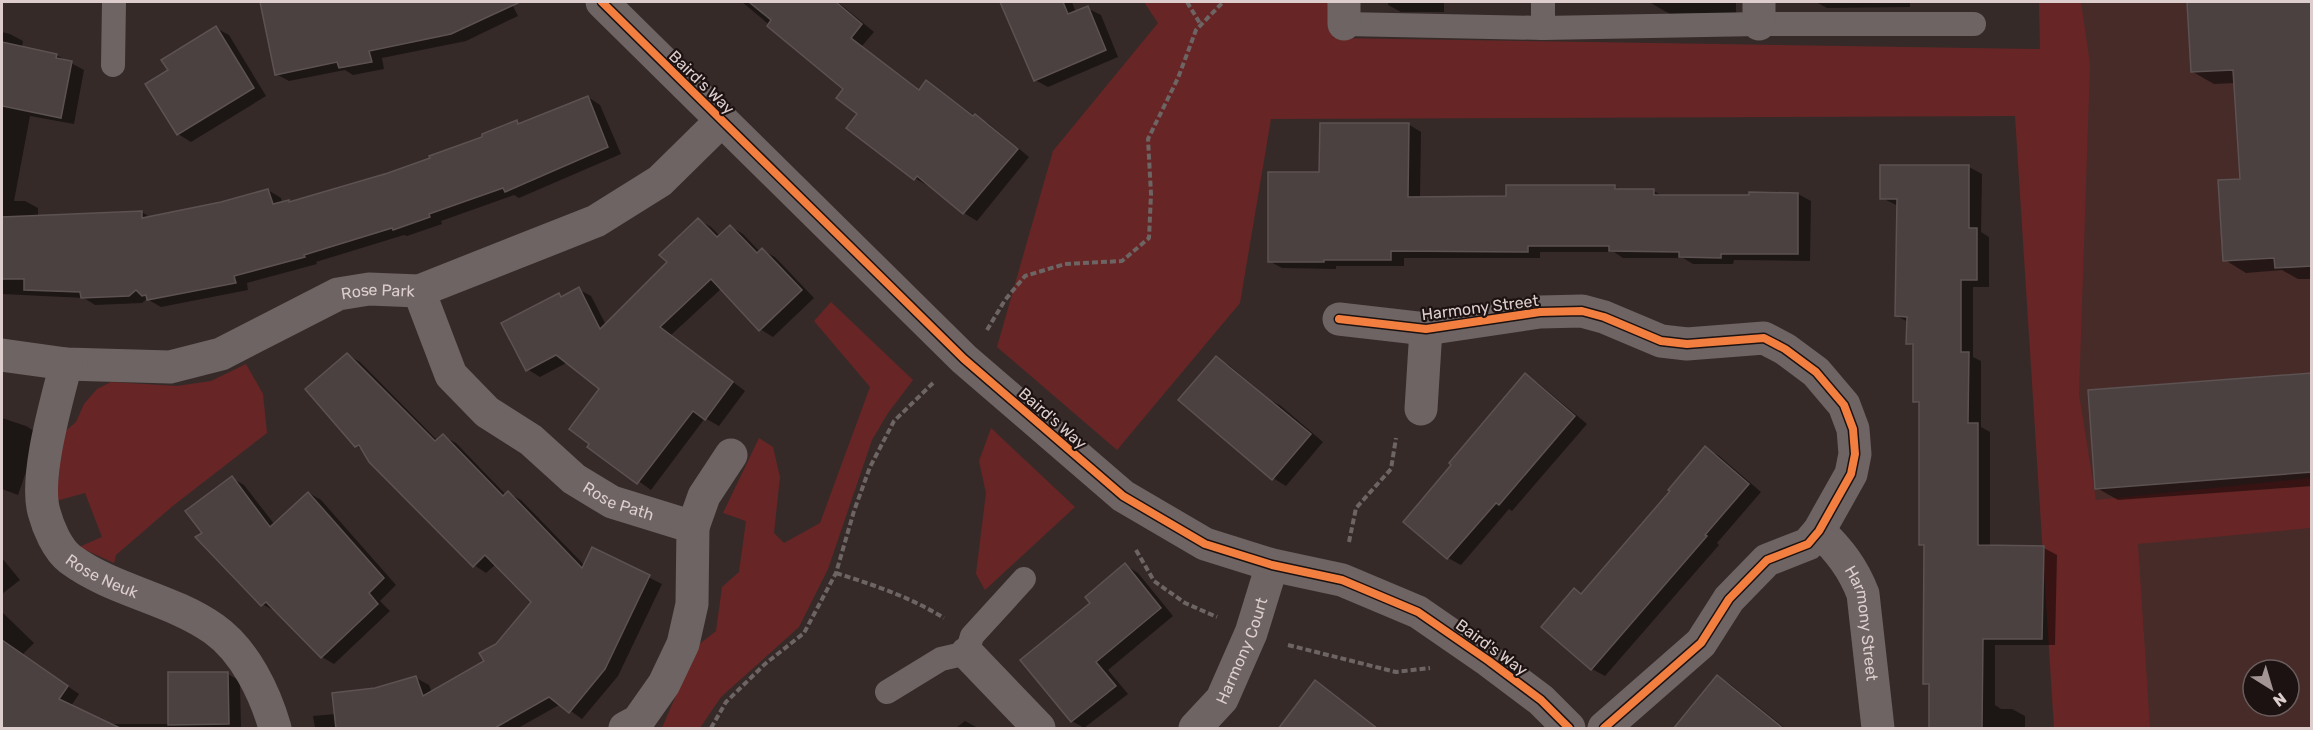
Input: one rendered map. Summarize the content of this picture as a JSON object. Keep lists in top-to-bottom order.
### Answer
{
  "streets": {
    "street": [
      "Baird's Way",
      "Rose Park",
      "Harmony Street",
      "Rose Path",
      "Rose Neuk",
      "Harmony Court"
    ]
  },
  "crossings": [
    ["Baird's Way", "Rose Park"],
    ["Baird's Way", "Harmony Court"],
    ["Rose Park", "Rose Path"],
    ["Rose Park", "Rose Neuk"]
  ],
  "north": "bottom right"
}
